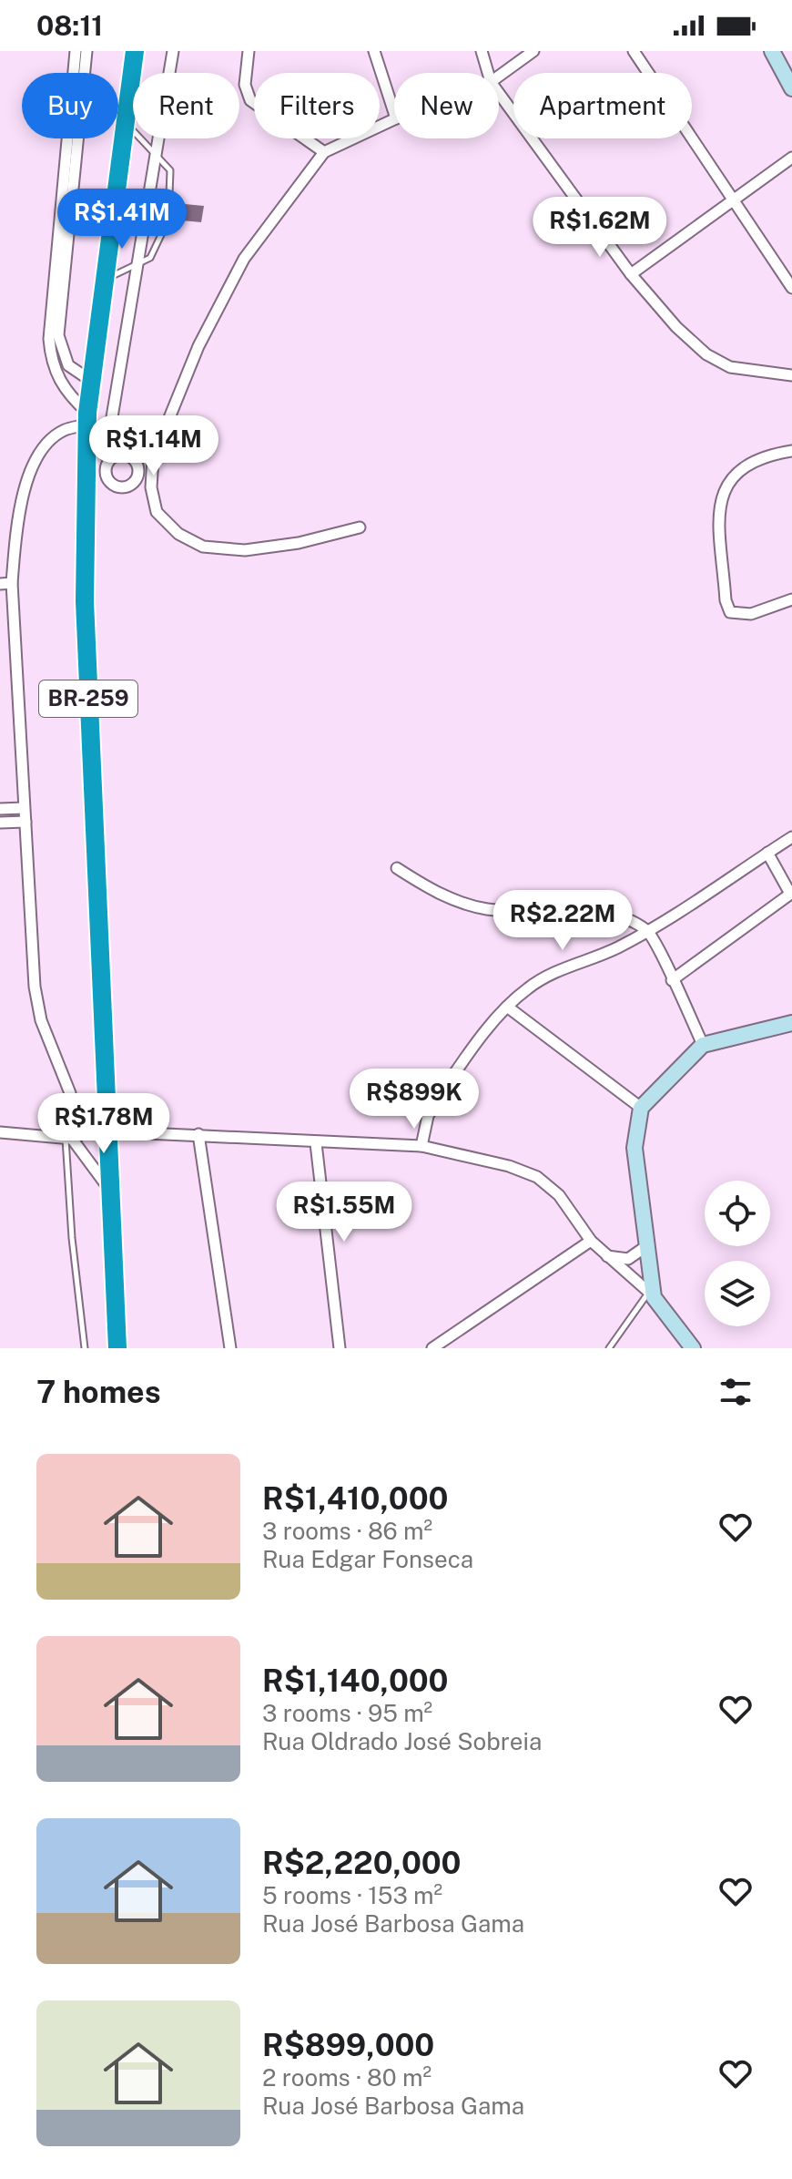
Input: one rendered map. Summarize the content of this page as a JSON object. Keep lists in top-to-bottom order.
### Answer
{
  "streets": {
    "highway": ["BR-259"]
  },
  "page": {
    "status": "08:11",
    "chip": [
      "Buy",
      "Rent",
      "Filters",
      "New",
      "Apartment"
    ],
    "price": [
      "R$1.41M",
      "R$1.62M",
      "R$1.14M",
      "R$2.22M",
      "R$899K",
      "R$1.78M",
      "R$1.55M"
    ],
    "heading": "7 homes",
    "list": [
      {
        "name": "R$1,410,000",
        "note": "3 rooms · 86 m² · Rua Edgar Fonseca"
      },
      {
        "name": "R$1,140,000",
        "note": "3 rooms · 95 m² · Rua Oldrado José Sobreia"
      },
      {
        "name": "R$2,220,000",
        "note": "5 rooms · 153 m² · Rua José Barbosa Gama"
      },
      {
        "name": "R$899,000",
        "note": "2 rooms · 80 m² · Rua José Barbosa Gama"
      }
    ]
  }
}
